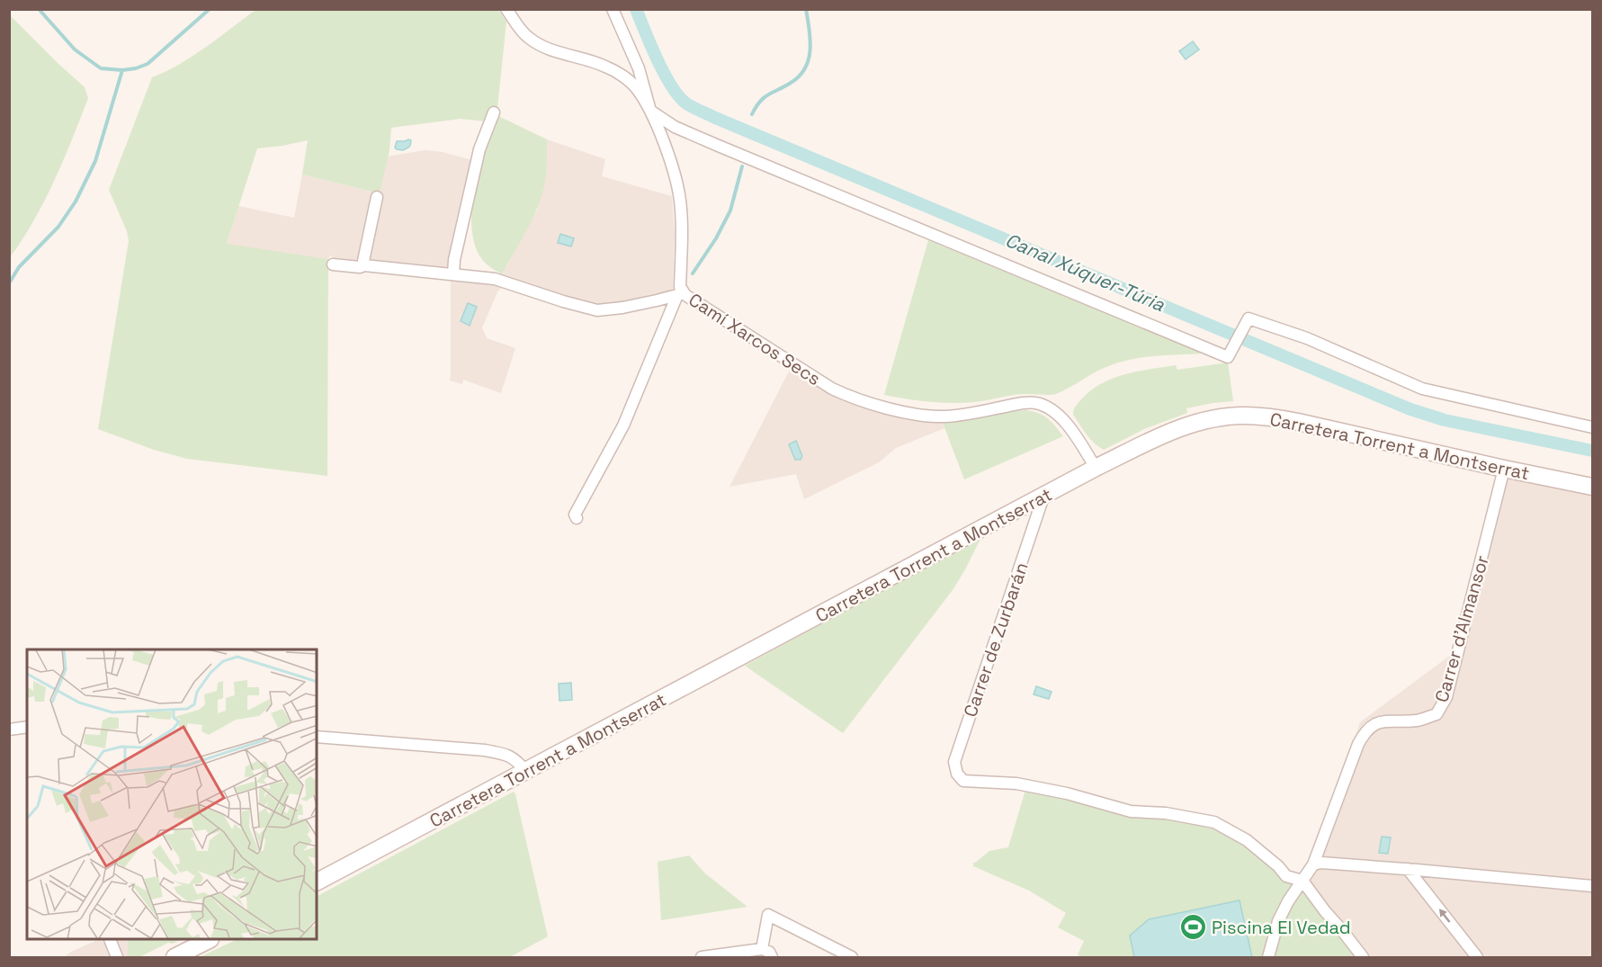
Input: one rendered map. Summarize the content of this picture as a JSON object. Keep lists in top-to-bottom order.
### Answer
{
  "streets": {
    "main road": ["Carretera Torrent a Montserrat"],
    "street": ["Camí Xarcos Secs", "Carrer d'Almansor", "Carrer de Zurbarán"]
  },
  "crossings": [
    ["Camí Xarcos Secs", "Carretera Torrent a Montserrat"],
    ["Carretera Torrent a Montserrat", "Carrer d'Almansor"],
    ["Carretera Torrent a Montserrat", "Carrer de Zurbarán"],
    ["Carrer d'Almansor", "Carrer de Zurbarán"]
  ],
  "water": ["Canal Xúquer-Túria"],
  "places": {
    "sports": ["Piscina El Vedad"]
  }
}
